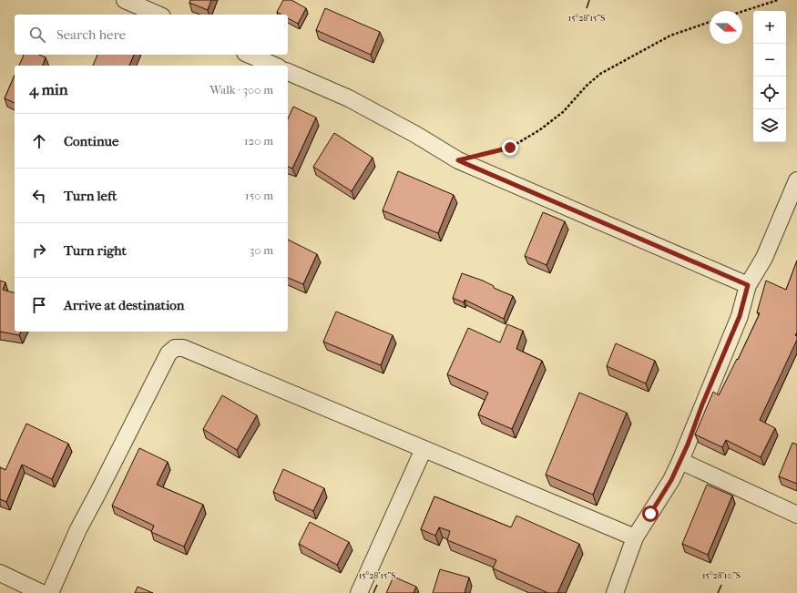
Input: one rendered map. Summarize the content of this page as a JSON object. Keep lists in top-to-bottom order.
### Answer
{
  "north": "right",
  "page": {
    "map_buttons": ["+", "−"],
    "search": "Search here",
    "heading": ["4 min", "Walk · 300 m"],
    "list": [
      ["Continue", "120 m"],
      ["Turn left", "150 m"],
      ["Turn right", "30 m"],
      "Arrive at destination"
    ]
  },
  "coordinates": ["15°28'15\"S", "15°28'10\"S"]
}
